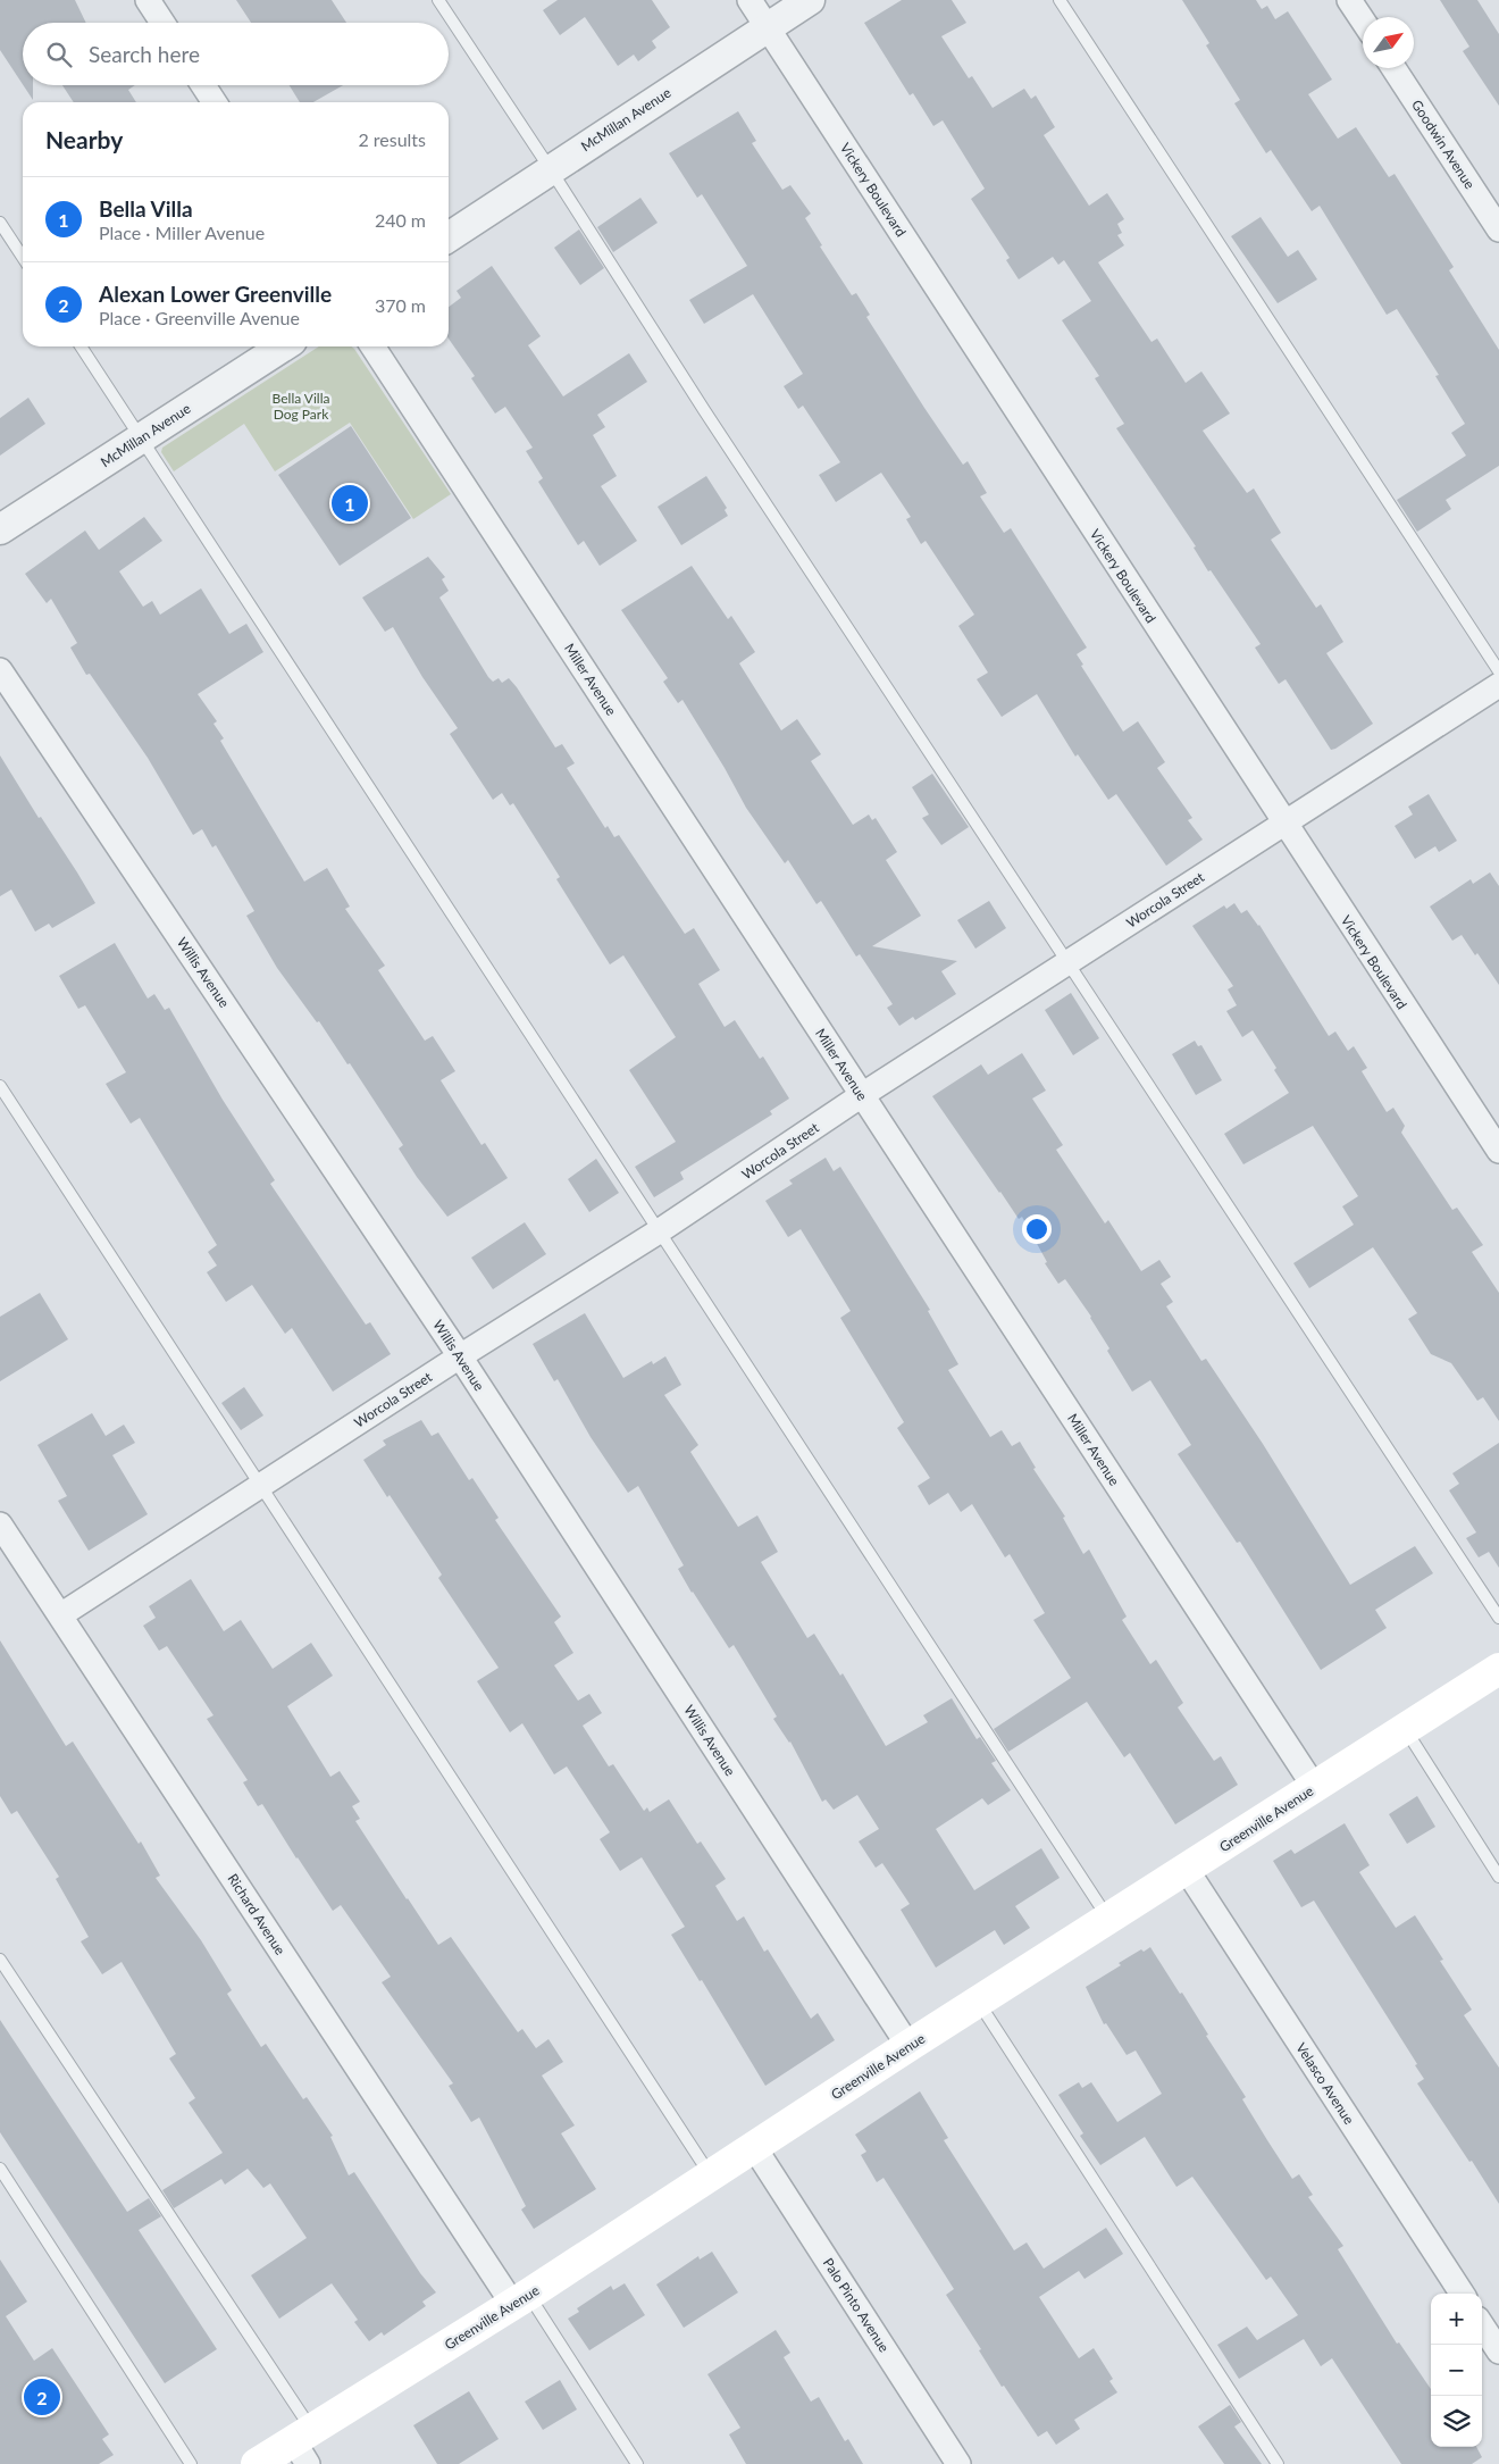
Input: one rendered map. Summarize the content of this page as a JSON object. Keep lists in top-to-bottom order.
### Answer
{
  "streets": {
    "main road": ["Greenville Avenue"],
    "street": [
      "McMillan Avenue",
      "Goodwin Avenue",
      "Vickery Boulevard",
      "Miller Avenue",
      "Worcola Street",
      "Willis Avenue",
      "Richard Avenue",
      "Velasco Avenue",
      "Palo Pinto Avenue"
    ]
  },
  "crossings": [
    ["McMillan Avenue", "Vickery Boulevard"],
    ["Vickery Boulevard", "Worcola Street"],
    ["Miller Avenue", "Worcola Street"],
    ["Miller Avenue", "Greenville Avenue"],
    ["Worcola Street", "Willis Avenue"],
    ["Worcola Street", "Richard Avenue"],
    ["Willis Avenue", "Greenville Avenue"],
    ["Greenville Avenue", "Richard Avenue"],
    ["Greenville Avenue", "Velasco Avenue"],
    ["Greenville Avenue", "Palo Pinto Avenue"]
  ],
  "parks": ["Bella Villa Dog Park"],
  "north": "top right",
  "page": {
    "search": "Search here",
    "heading": ["Nearby", "2 results"],
    "list": [
      {
        "mark": "1",
        "name": "Bella Villa",
        "note": "Place · Miller Avenue",
        "value": "240 m"
      },
      {
        "mark": "2",
        "name": "Alexan Lower Greenville",
        "note": "Place · Greenville Avenue",
        "value": "370 m"
      }
    ],
    "pins": ["1", "2"],
    "map_buttons": ["+", "−"]
  }
}
